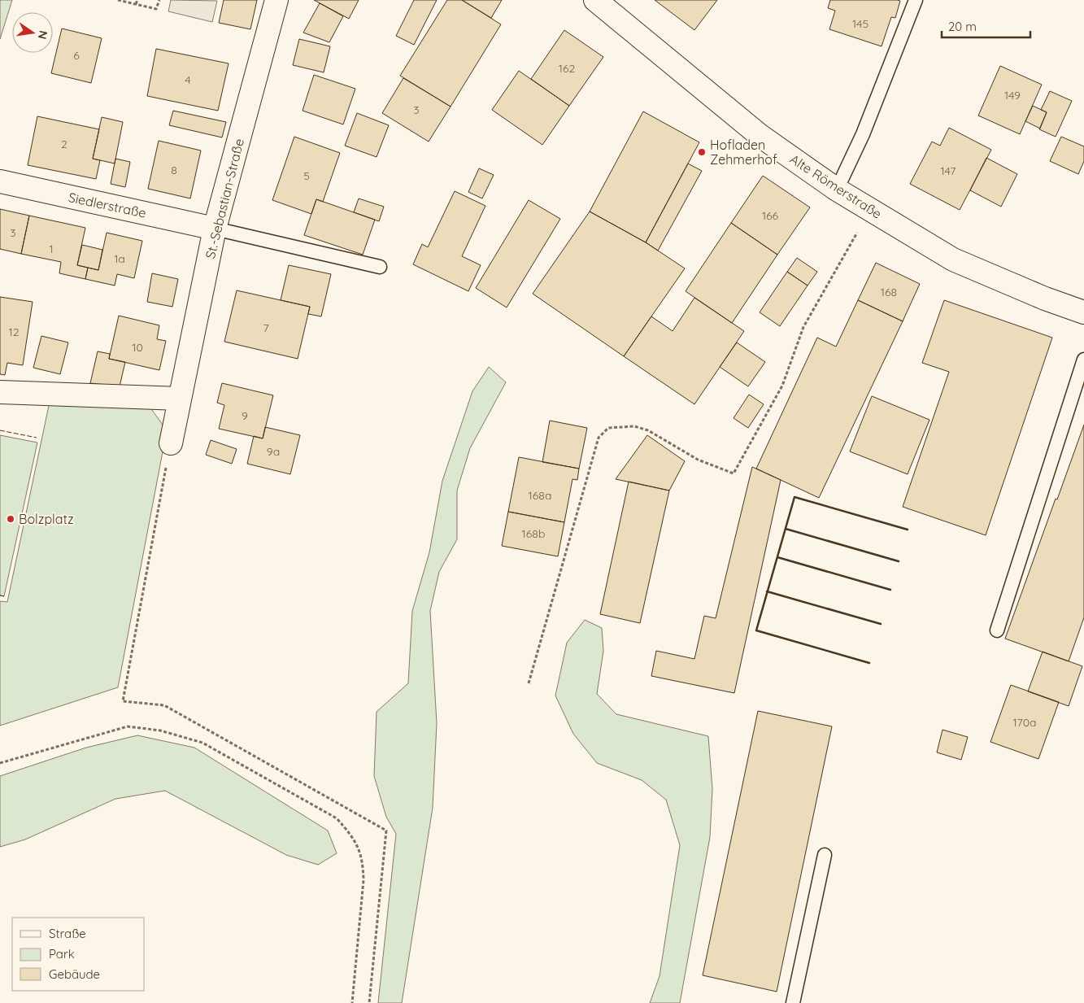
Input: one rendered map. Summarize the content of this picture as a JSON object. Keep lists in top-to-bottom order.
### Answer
{
  "streets": {
    "street": ["Alte Römerstraße", "St.-Sebastian-Straße", "Siedlerstraße"]
  },
  "crossings": [
    ["St.-Sebastian-Straße", "Siedlerstraße"]
  ],
  "places": ["Hofladen Zehmerhof", "Bolzplatz"],
  "house_numbers": [
    "145",
    "6",
    "162",
    "4",
    "149",
    "3",
    "2",
    "8",
    "147",
    "5",
    "166",
    "3",
    "1",
    "1a",
    "168",
    "7",
    "12",
    "10",
    "9",
    "9a",
    "168a",
    "168b",
    "170a"
  ],
  "legend": ["Straße", "Park", "Gebäude"],
  "scale_bar": "20 m",
  "north": "right"
}
